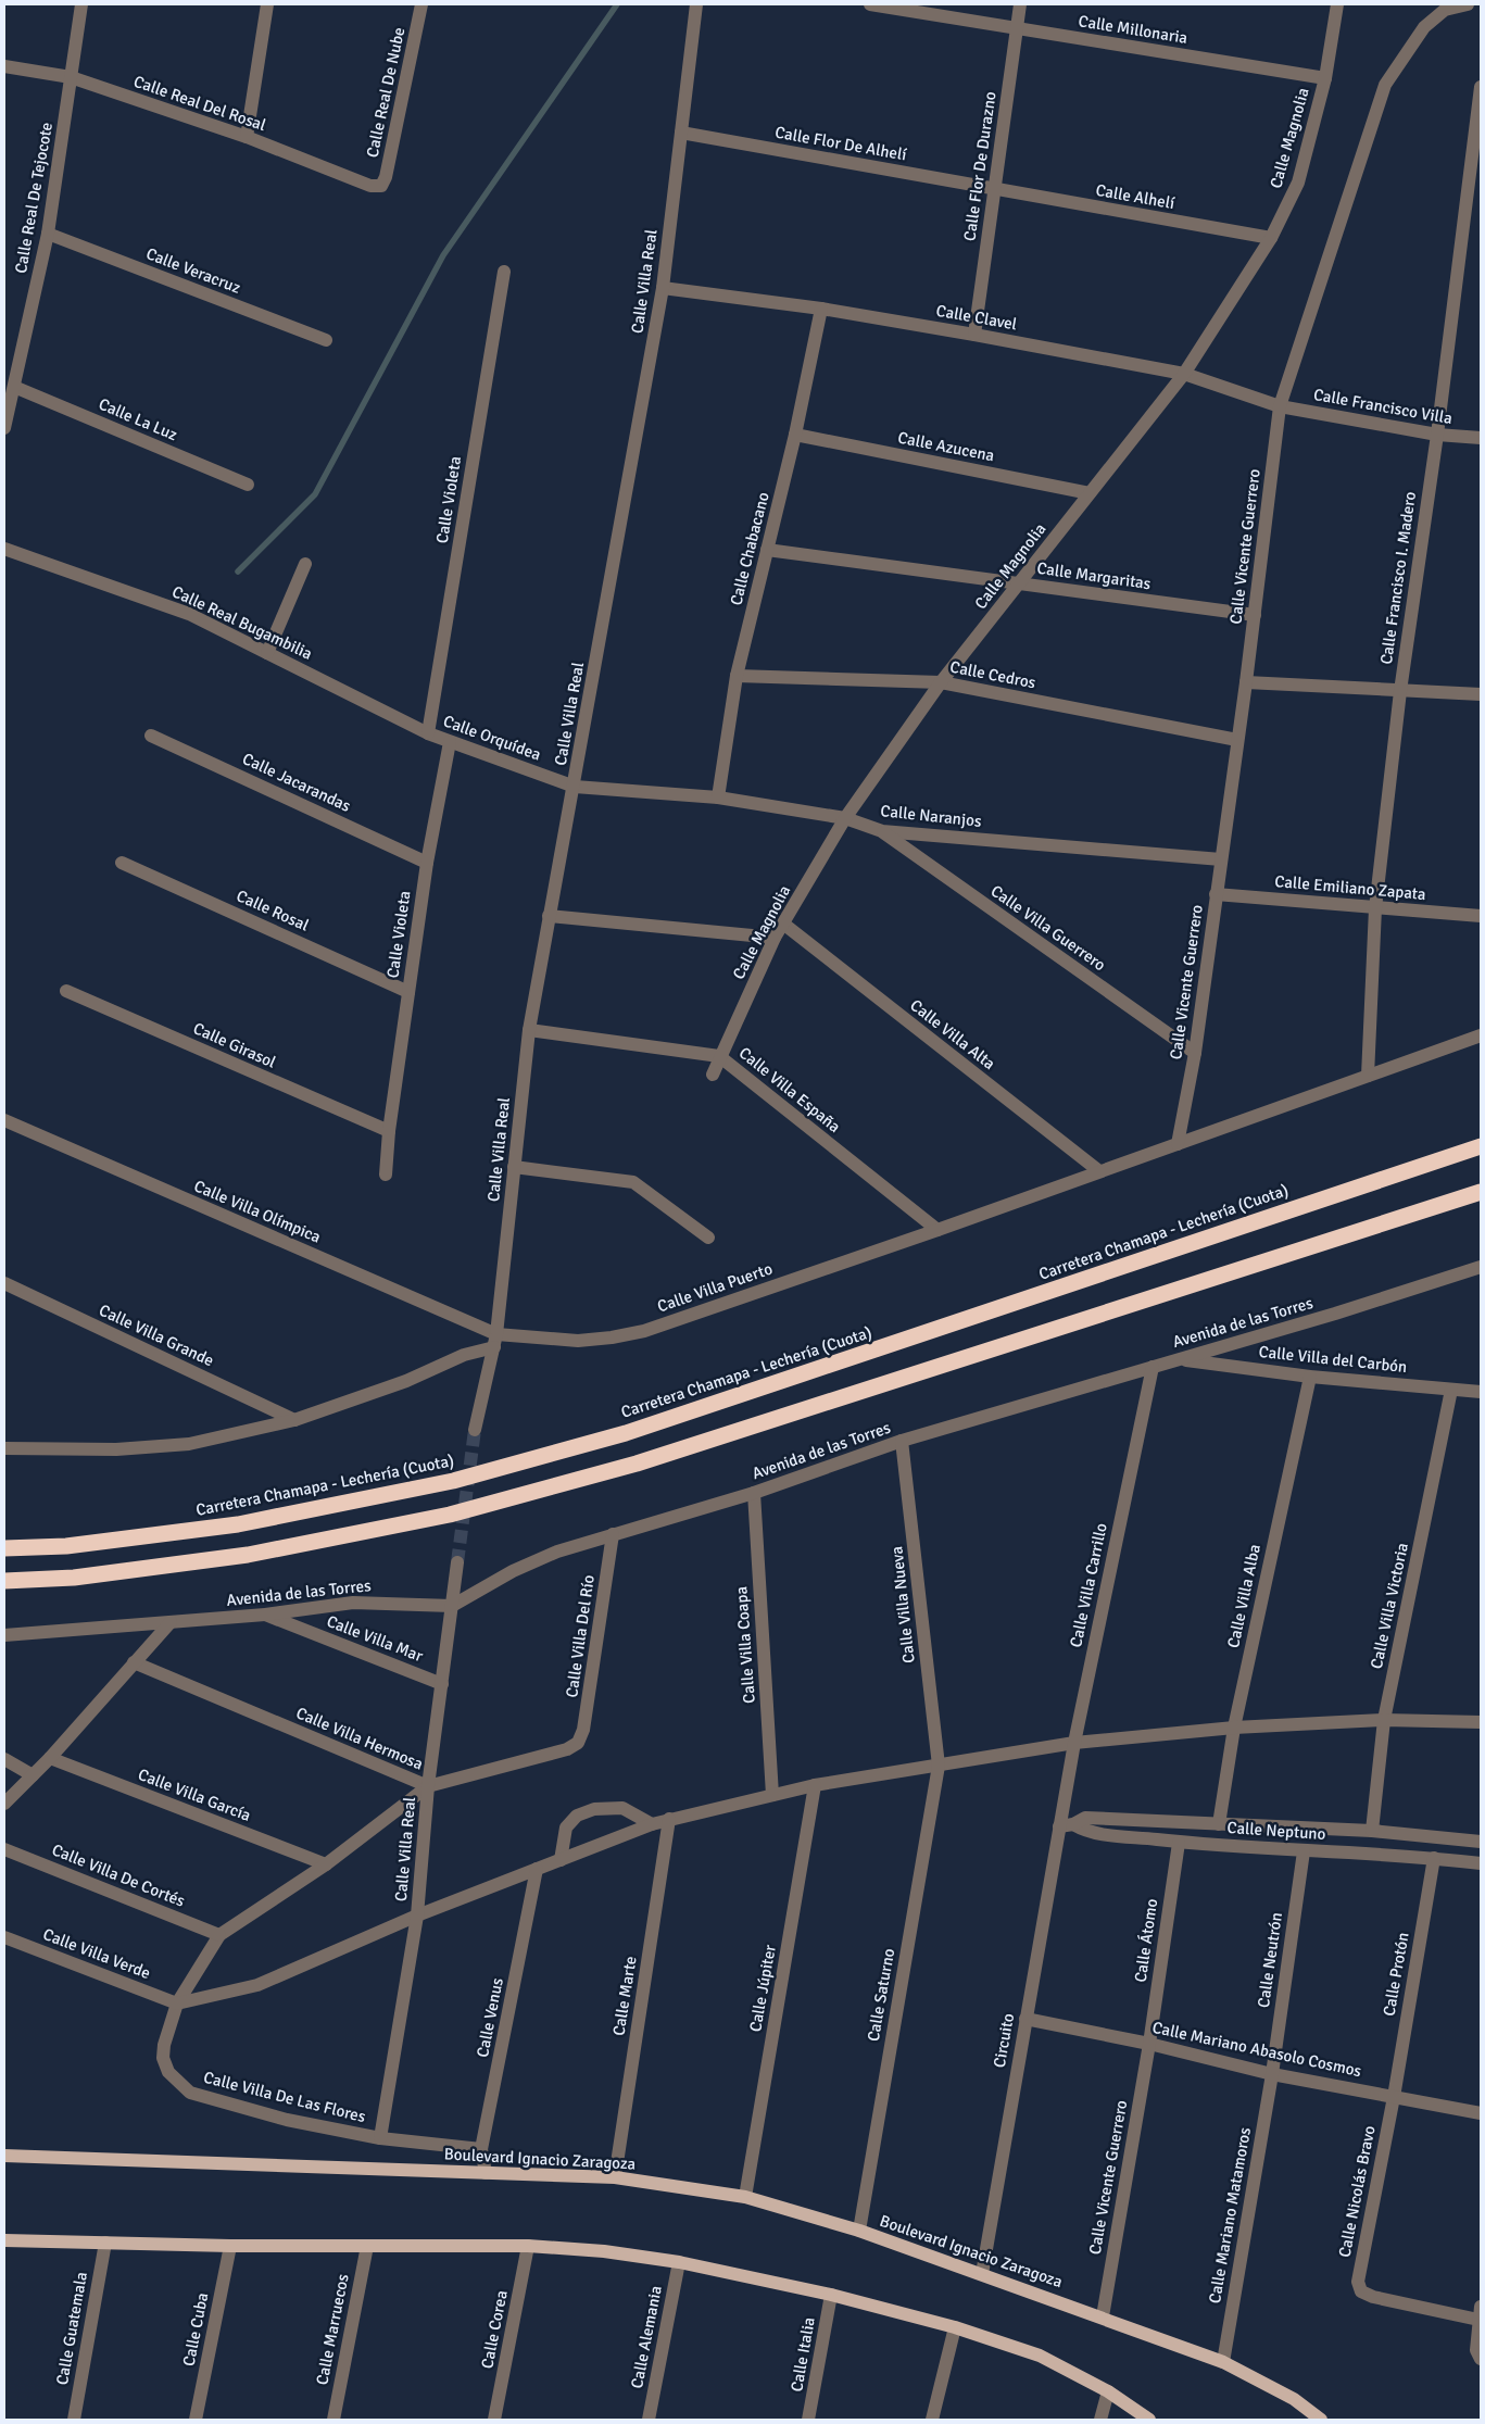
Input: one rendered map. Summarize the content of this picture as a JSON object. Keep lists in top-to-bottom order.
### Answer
{
  "streets": {
    "highway": ["Carretera Chamapa - Lechería (Cuota)"],
    "main road": ["Boulevard Ignacio Zaragoza"],
    "street": [
      "Calle Millonaria",
      "Calle Real De Nube",
      "Calle Real Del Rosal",
      "Calle Magnolia",
      "Calle Flor De Alhelí",
      "Calle Flor De Durazno",
      "Calle Alhelí",
      "Calle Real De Tejocote",
      "Calle Veracruz",
      "Calle Villa Real",
      "Calle Clavel",
      "Calle Francisco Villa",
      "Calle La Luz",
      "Calle Azucena",
      "Calle Violeta",
      "Calle Vicente Guerrero",
      "Calle Chabacano",
      "Calle Margaritas",
      "Calle Francisco I. Madero",
      "Calle Real Bugambilia",
      "Calle Cedros",
      "Calle Orquídea",
      "Calle Jacarandas",
      "Calle Naranjos",
      "Calle Emiliano Zapata",
      "Calle Rosal",
      "Calle Villa Guerrero",
      "Calle Villa Alta",
      "Calle Girasol",
      "Calle Villa España",
      "Calle Villa Olímpica",
      "Calle Villa Puerto",
      "Avenida de las Torres",
      "Calle Villa Grande",
      "Calle Villa del Carbón",
      "Calle Villa Carrillo",
      "Calle Villa Alba",
      "Calle Villa Nueva",
      "Calle Villa Victoria",
      "Calle Villa Del Río",
      "Calle Villa Mar",
      "Calle Villa Coapa",
      "Calle Villa Hermosa",
      "Calle Villa García",
      "Calle Neptuno",
      "Calle Villa De Cortés",
      "Calle Átomo",
      "Calle Villa Verde",
      "Calle Neutrón",
      "Calle Protón",
      "Calle Júpiter",
      "Calle Saturno",
      "Calle Marte",
      "Calle Venus",
      "Circuito",
      "Calle Mariano Abasolo Cosmos",
      "Calle Villa De Las Flores",
      "Calle Nicolás Bravo",
      "Calle Mariano Matamoros",
      "Calle Guatemala",
      "Calle Cuba",
      "Calle Marruecos",
      "Calle Corea",
      "Calle Alemania",
      "Calle Italia"
    ]
  },
  "crossings": [
    ["Calle Millonaria", "Calle Magnolia"],
    ["Calle Millonaria", "Calle Flor De Durazno"],
    ["Calle Real De Nube", "Calle Real Del Rosal"],
    ["Calle Real Del Rosal", "Calle Real De Tejocote"],
    ["Calle Magnolia", "Calle Alhelí"],
    ["Calle Magnolia", "Calle Clavel"],
    ["Calle Magnolia", "Calle Azucena"],
    ["Calle Magnolia", "Calle Margaritas"],
    ["Calle Magnolia", "Calle Cedros"],
    ["Calle Magnolia", "Calle Naranjos"],
    ["Calle Magnolia", "Calle Villa Alta"],
    ["Calle Magnolia", "Calle Villa España"],
    ["Calle Flor De Alhelí", "Calle Flor De Durazno"],
    ["Calle Flor De Alhelí", "Calle Alhelí"],
    ["Calle Flor De Alhelí", "Calle Villa Real"],
    ["Calle Flor De Durazno", "Calle Alhelí"],
    ["Calle Flor De Durazno", "Calle Clavel"],
    ["Calle Real De Tejocote", "Calle Veracruz"],
    ["Calle Real De Tejocote", "Calle La Luz"],
    ["Calle Villa Real", "Calle Clavel"],
    ["Calle Villa Real", "Calle Orquídea"],
    ["Calle Villa Real", "Calle Naranjos"],
    ["Calle Villa Real", "Calle Villa España"],
    ["Calle Villa Real", "Calle Villa Olímpica"],
    ["Calle Villa Real", "Calle Villa Puerto"],
    ["Calle Villa Real", "Avenida de las Torres"],
    ["Calle Villa Real", "Calle Villa Mar"],
    ["Calle Villa Real", "Calle Villa Hermosa"],
    ["Calle Villa Real", "Calle Villa De Las Flores"],
    ["Calle Clavel", "Calle Francisco Villa"],
    ["Calle Clavel", "Calle Vicente Guerrero"],
    ["Calle Clavel", "Calle Chabacano"],
    ["Calle Francisco Villa", "Calle Vicente Guerrero"],
    ["Calle Francisco Villa", "Calle Francisco I. Madero"],
    ["Calle Azucena", "Calle Chabacano"],
    ["Calle Violeta", "Calle Real Bugambilia"],
    ["Calle Violeta", "Calle Orquídea"],
    ["Calle Violeta", "Calle Jacarandas"],
    ["Calle Violeta", "Calle Rosal"],
    ["Calle Violeta", "Calle Girasol"],
    ["Calle Vicente Guerrero", "Calle Margaritas"],
    ["Calle Vicente Guerrero", "Calle Cedros"],
    ["Calle Vicente Guerrero", "Calle Naranjos"],
    ["Calle Vicente Guerrero", "Calle Emiliano Zapata"],
    ["Calle Vicente Guerrero", "Calle Villa Guerrero"],
    ["Calle Vicente Guerrero", "Calle Villa Puerto"],
    ["Calle Vicente Guerrero", "Calle Átomo"],
    ["Calle Vicente Guerrero", "Calle Mariano Abasolo Cosmos"],
    ["Calle Vicente Guerrero", "Boulevard Ignacio Zaragoza"],
    ["Calle Chabacano", "Calle Margaritas"],
    ["Calle Chabacano", "Calle Cedros"],
    ["Calle Chabacano", "Calle Naranjos"],
    ["Calle Francisco I. Madero", "Calle Emiliano Zapata"],
    ["Calle Francisco I. Madero", "Calle Villa Puerto"],
    ["Calle Real Bugambilia", "Calle Orquídea"],
    ["Calle Orquídea", "Calle Naranjos"],
    ["Calle Naranjos", "Calle Villa Guerrero"],
    ["Calle Villa Alta", "Calle Villa Puerto"],
    ["Calle Villa España", "Calle Villa Puerto"],
    ["Calle Villa Olímpica", "Calle Villa Puerto"],
    ["Avenida de las Torres", "Calle Villa del Carbón"],
    ["Avenida de las Torres", "Calle Villa Carrillo"],
    ["Avenida de las Torres", "Calle Villa Nueva"],
    ["Avenida de las Torres", "Calle Villa Del Río"],
    ["Avenida de las Torres", "Calle Villa Mar"],
    ["Avenida de las Torres", "Calle Villa Coapa"],
    ["Calle Villa del Carbón", "Calle Villa Alba"],
    ["Calle Villa del Carbón", "Calle Villa Victoria"],
    ["Calle Villa Carrillo", "Circuito"],
    ["Calle Villa Alba", "Calle Neptuno"],
    ["Calle Villa Nueva", "Calle Saturno"],
    ["Calle Villa Victoria", "Calle Neptuno"],
    ["Calle Villa Del Río", "Calle Villa Hermosa"],
    ["Calle Villa Hermosa", "Calle Villa De Las Flores"],
    ["Calle Villa García", "Calle Villa De Las Flores"],
    ["Calle Neptuno", "Calle Átomo"],
    ["Calle Neptuno", "Calle Neutrón"],
    ["Calle Neptuno", "Calle Protón"],
    ["Calle Neptuno", "Circuito"],
    ["Calle Villa De Cortés", "Calle Villa De Las Flores"],
    ["Calle Átomo", "Calle Mariano Abasolo Cosmos"],
    ["Calle Villa Verde", "Calle Villa De Las Flores"],
    ["Calle Neutrón", "Calle Mariano Abasolo Cosmos"],
    ["Calle Neutrón", "Calle Mariano Matamoros"],
    ["Calle Protón", "Calle Mariano Abasolo Cosmos"],
    ["Calle Protón", "Calle Nicolás Bravo"],
    ["Calle Júpiter", "Boulevard Ignacio Zaragoza"],
    ["Calle Saturno", "Boulevard Ignacio Zaragoza"],
    ["Calle Marte", "Boulevard Ignacio Zaragoza"],
    ["Calle Venus", "Calle Villa De Las Flores"],
    ["Calle Venus", "Boulevard Ignacio Zaragoza"],
    ["Circuito", "Calle Mariano Abasolo Cosmos"],
    ["Circuito", "Boulevard Ignacio Zaragoza"],
    ["Calle Mariano Abasolo Cosmos", "Calle Nicolás Bravo"],
    ["Calle Mariano Abasolo Cosmos", "Calle Mariano Matamoros"],
    ["Boulevard Ignacio Zaragoza", "Calle Mariano Matamoros"]
  ]
}
